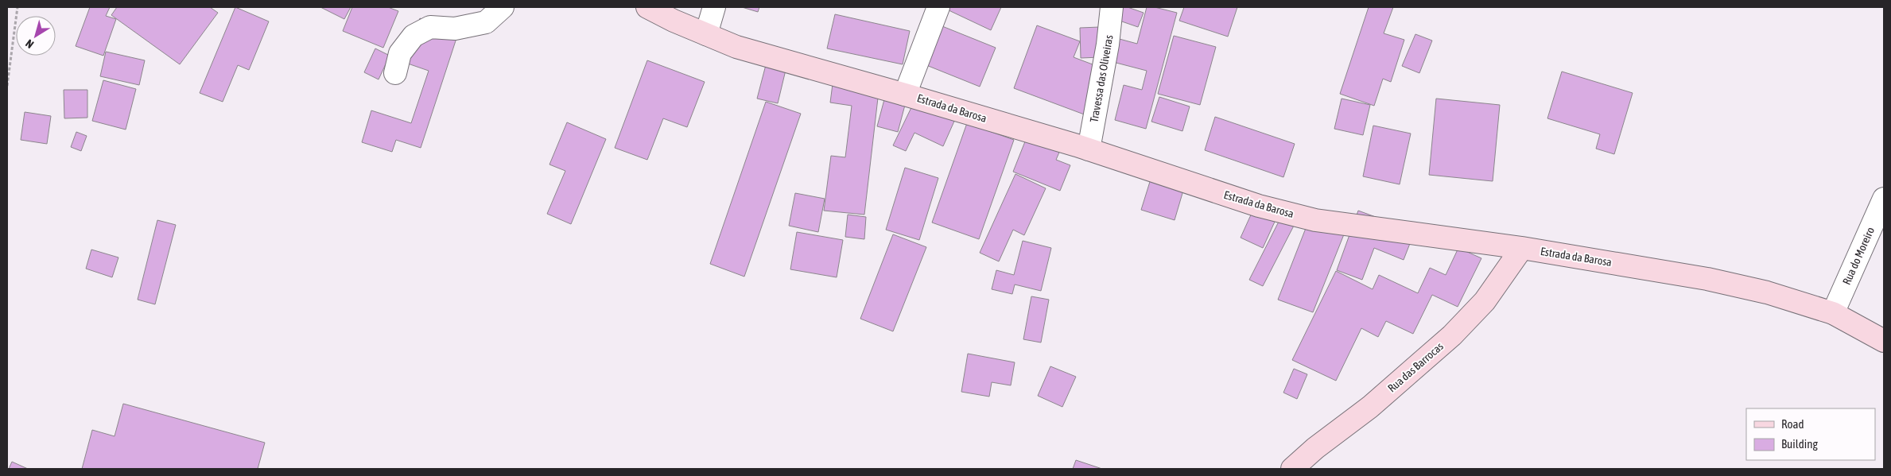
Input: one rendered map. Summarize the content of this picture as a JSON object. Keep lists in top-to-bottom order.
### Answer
{
  "streets": {
    "street": [
      "Travessa das Oliveiras",
      "Estrada da Barosa",
      "Rua do Moreiro",
      "Rua das Barrocas"
    ]
  },
  "crossings": [
    ["Travessa das Oliveiras", "Estrada da Barosa"],
    ["Estrada da Barosa", "Rua do Moreiro"],
    ["Estrada da Barosa", "Rua das Barrocas"]
  ],
  "legend": ["Road", "Building"],
  "north": "bottom left"
}
